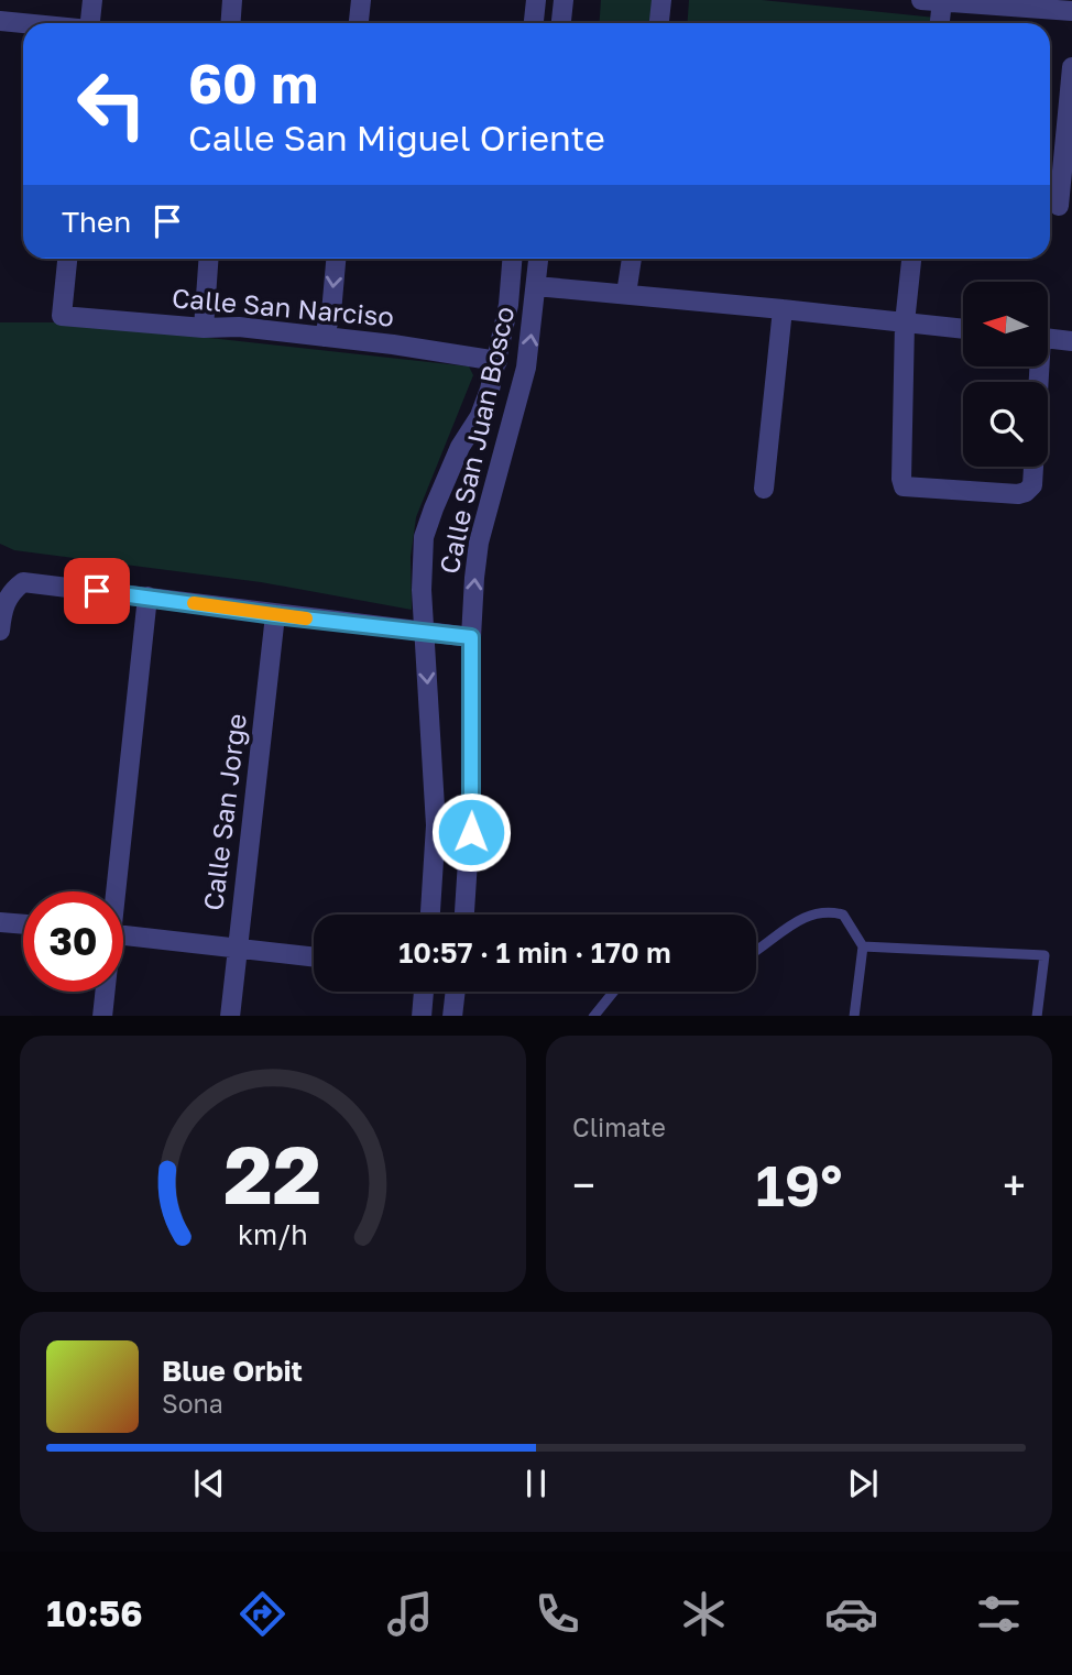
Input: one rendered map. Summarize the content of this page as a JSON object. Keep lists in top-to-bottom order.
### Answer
{
  "streets": {
    "street": ["Calle San Narciso", "Calle San Juan Bosco", "Calle San Jorge"]
  },
  "crossings": [
    ["Calle San Narciso", "Calle San Juan Bosco"]
  ],
  "north": "left",
  "page": {
    "turn": ["60 m", "Calle San Miguel Oriente"],
    "then": "Then",
    "limit": "30",
    "trip": "10:57 · 1 min · 170 m",
    "tile": "Climate",
    "heat": ["−", "19°", "+"],
    "song": ["Blue Orbit", "Sona"],
    "tabs": "10:56",
    "gauge": ["22", "km/h"]
  }
}
